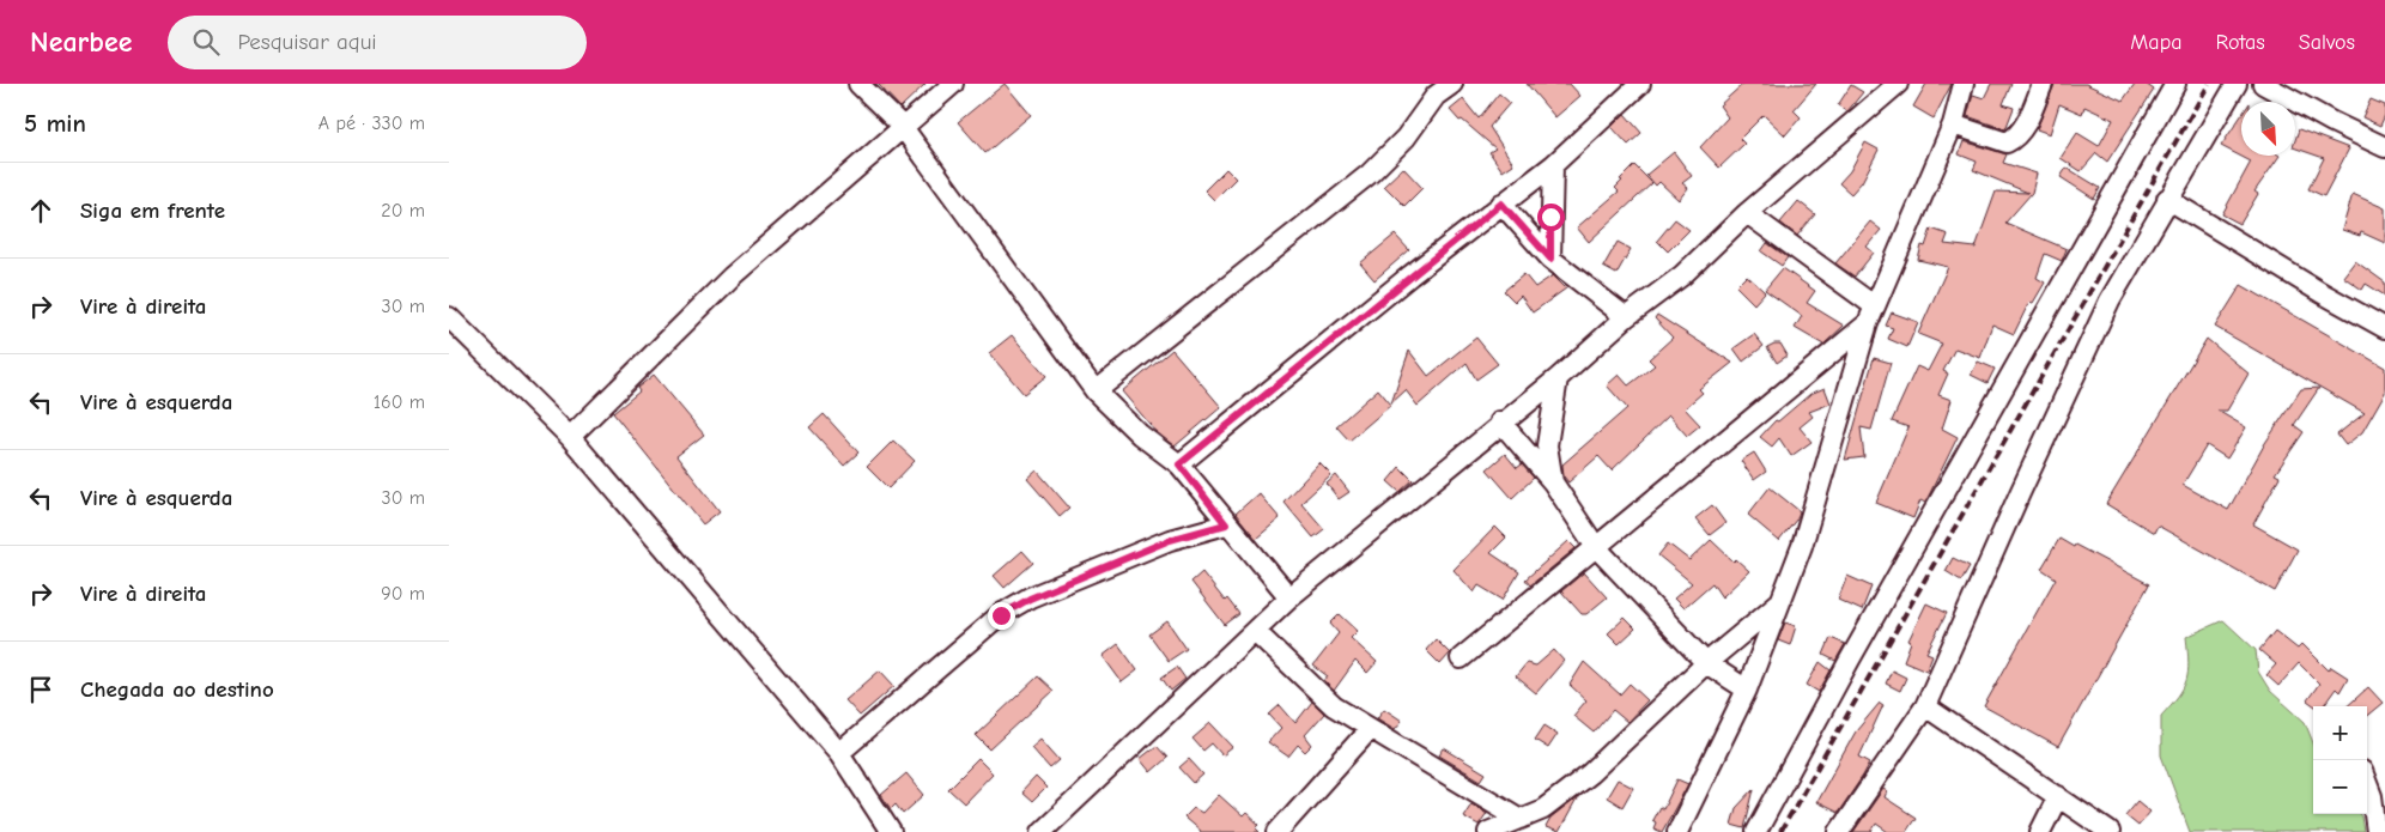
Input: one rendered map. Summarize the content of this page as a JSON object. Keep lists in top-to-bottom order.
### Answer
{
  "north": "bottom right",
  "page": {
    "header": "Nearbee",
    "search": "Pesquisar aqui",
    "nav": ["Mapa", "Rotas", "Salvos"],
    "heading": ["5 min", "A pé · 330 m"],
    "list": [
      ["Siga em frente", "20 m"],
      ["Vire à direita", "30 m"],
      ["Vire à esquerda", "160 m"],
      ["Vire à esquerda", "30 m"],
      ["Vire à direita", "90 m"],
      "Chegada ao destino"
    ],
    "map_buttons": ["+", "−"]
  }
}
